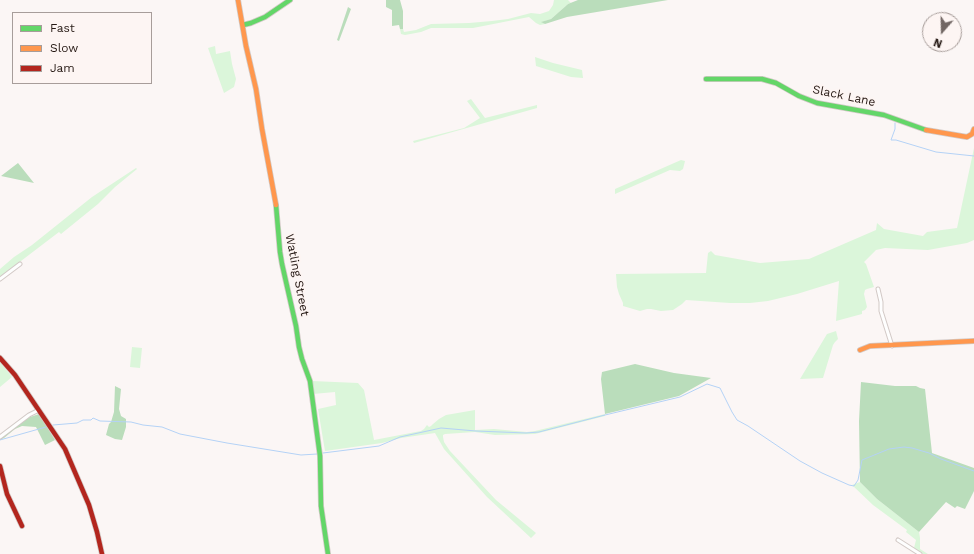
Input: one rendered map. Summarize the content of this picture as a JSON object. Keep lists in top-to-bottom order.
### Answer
{
  "streets": {
    "street": ["Slack Lane", "Watling Street"]
  },
  "legend": ["Fast", "Slow", "Jam"],
  "north": "bottom"
}
